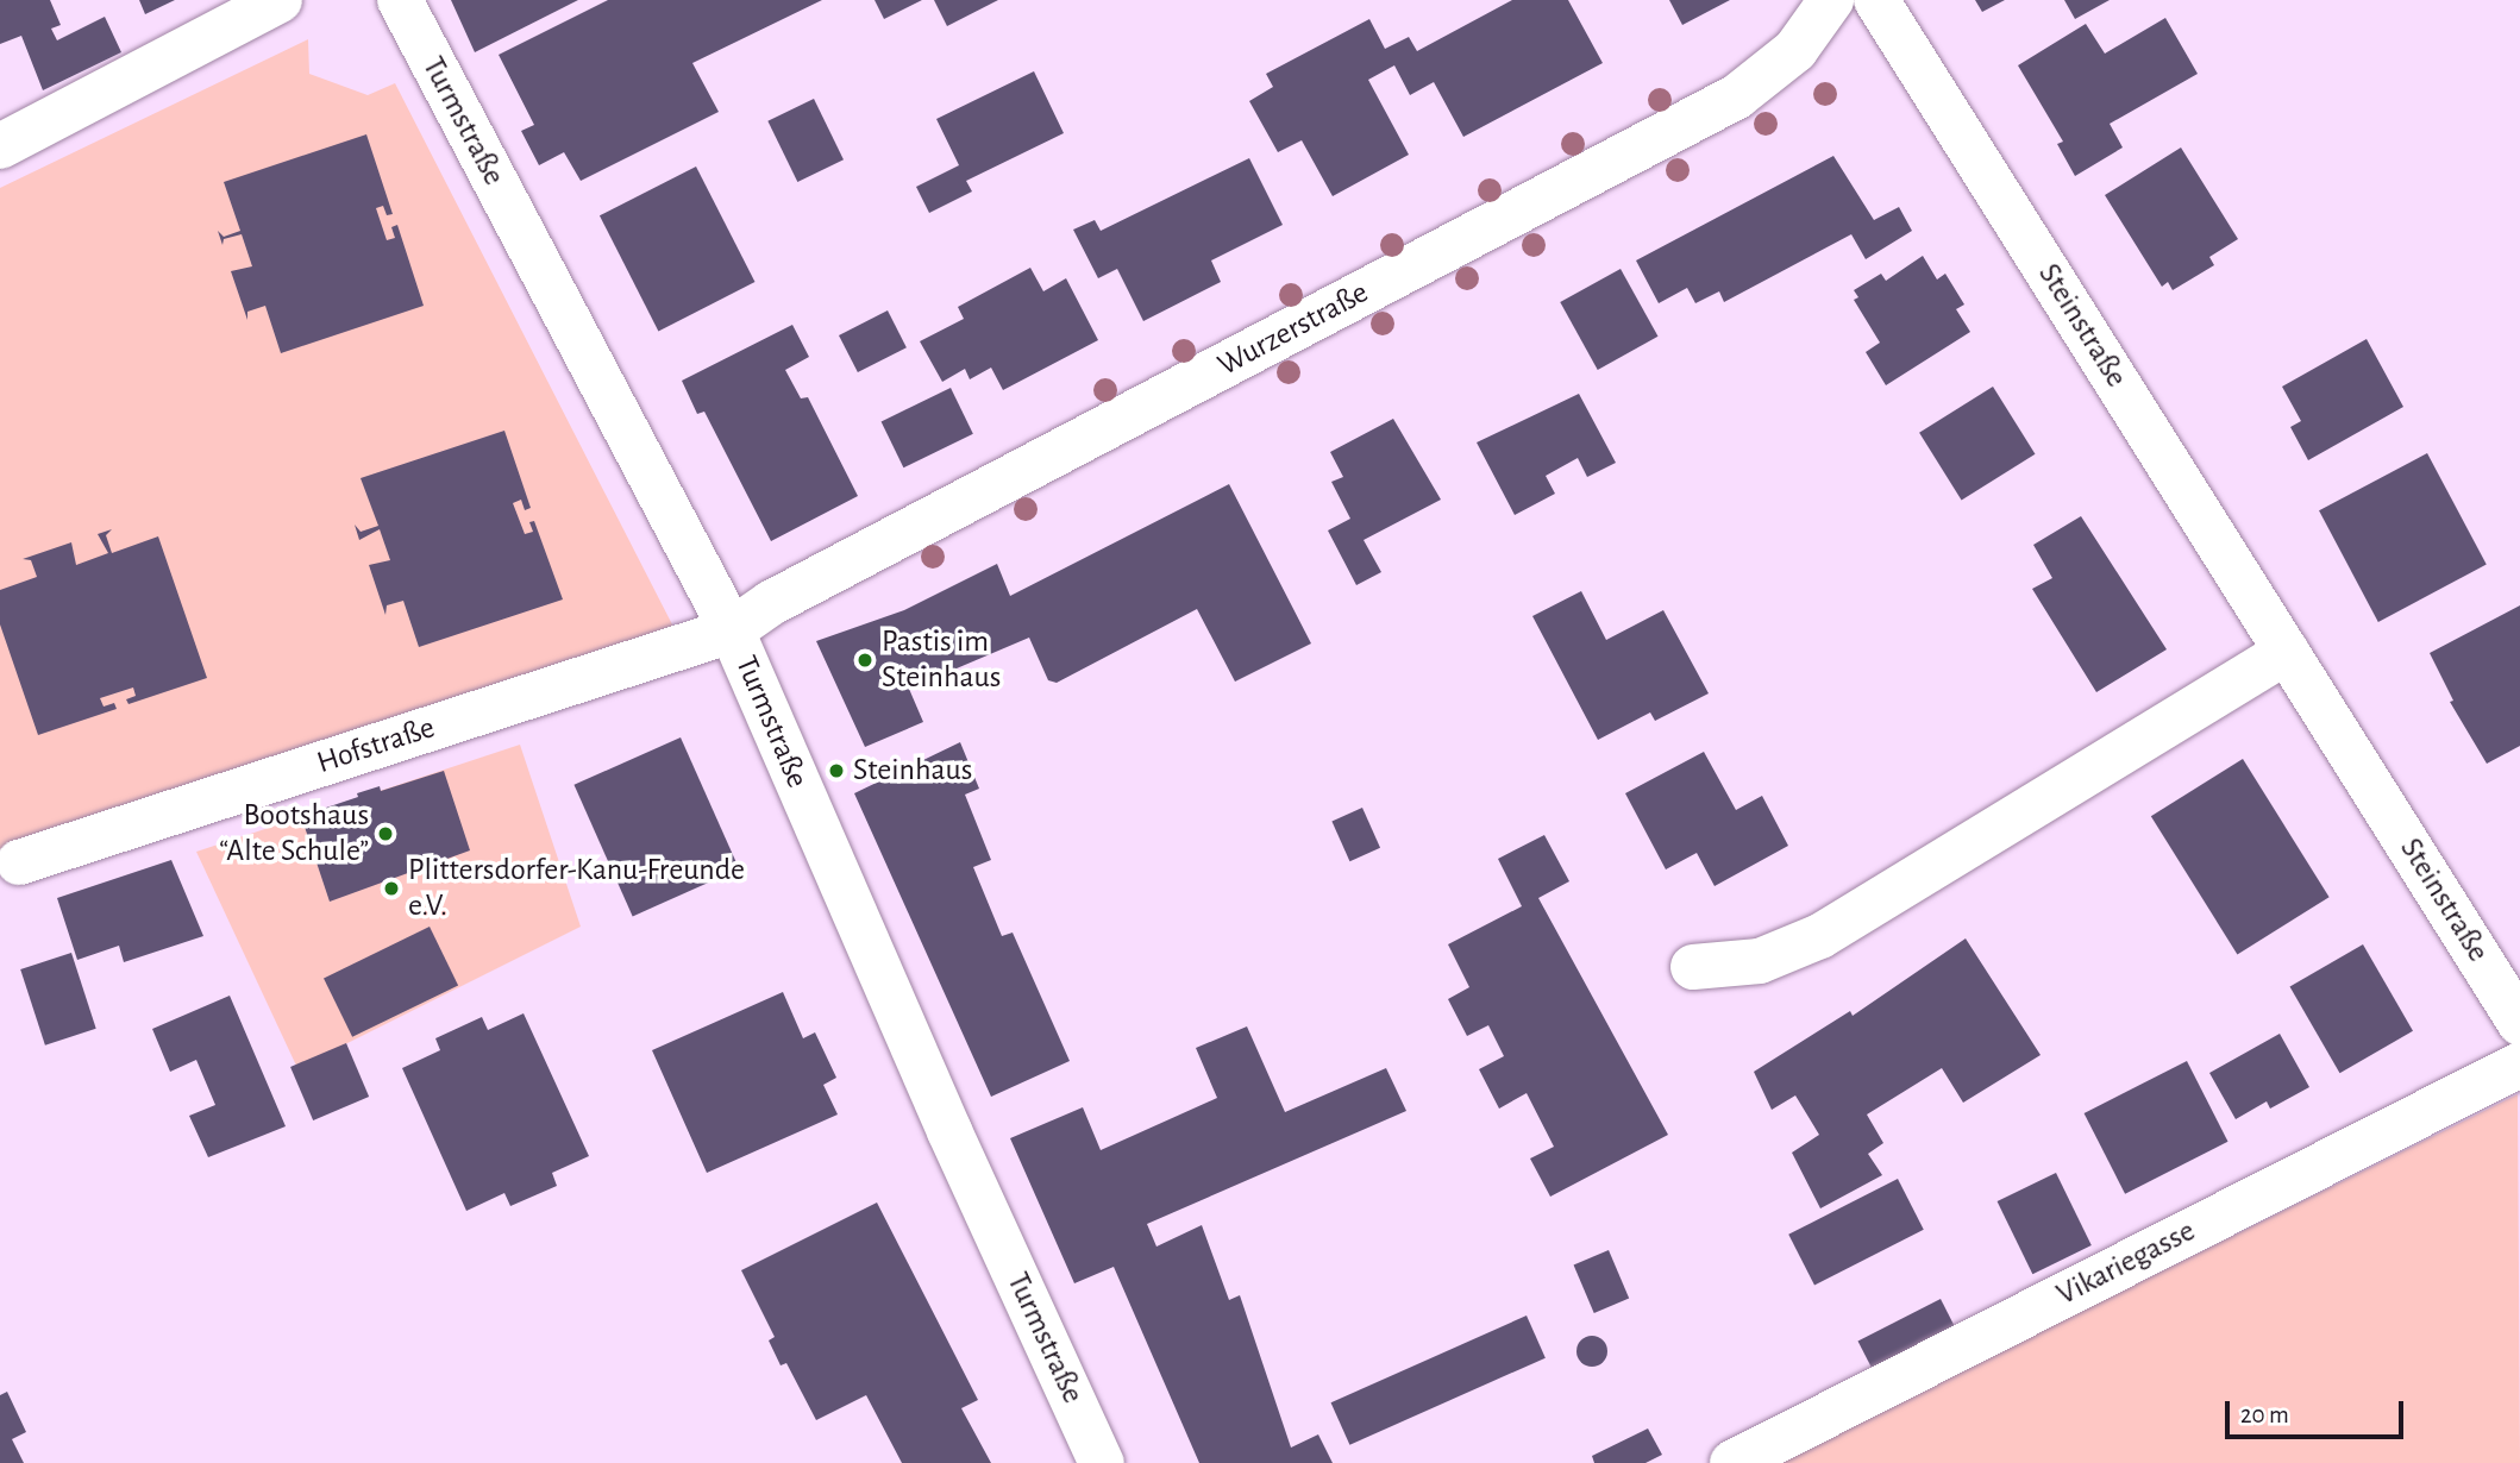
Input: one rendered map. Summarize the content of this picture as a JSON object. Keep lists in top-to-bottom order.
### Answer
{
  "streets": {
    "street": [
      "Turmstraße",
      "Steinstraße",
      "Wurzerstraße",
      "Hofstraße",
      "Vikariegasse"
    ]
  },
  "crossings": [
    ["Turmstraße", "Wurzerstraße"],
    ["Turmstraße", "Hofstraße"],
    ["Wurzerstraße", "Hofstraße"]
  ],
  "places": [
    "Pastis im Steinhaus",
    "Steinhaus",
    "Bootshaus “Alte Schule”",
    "Plittersdorfer-Kanu-Freunde e.V."
  ],
  "scale_bar": "20 m"
}
